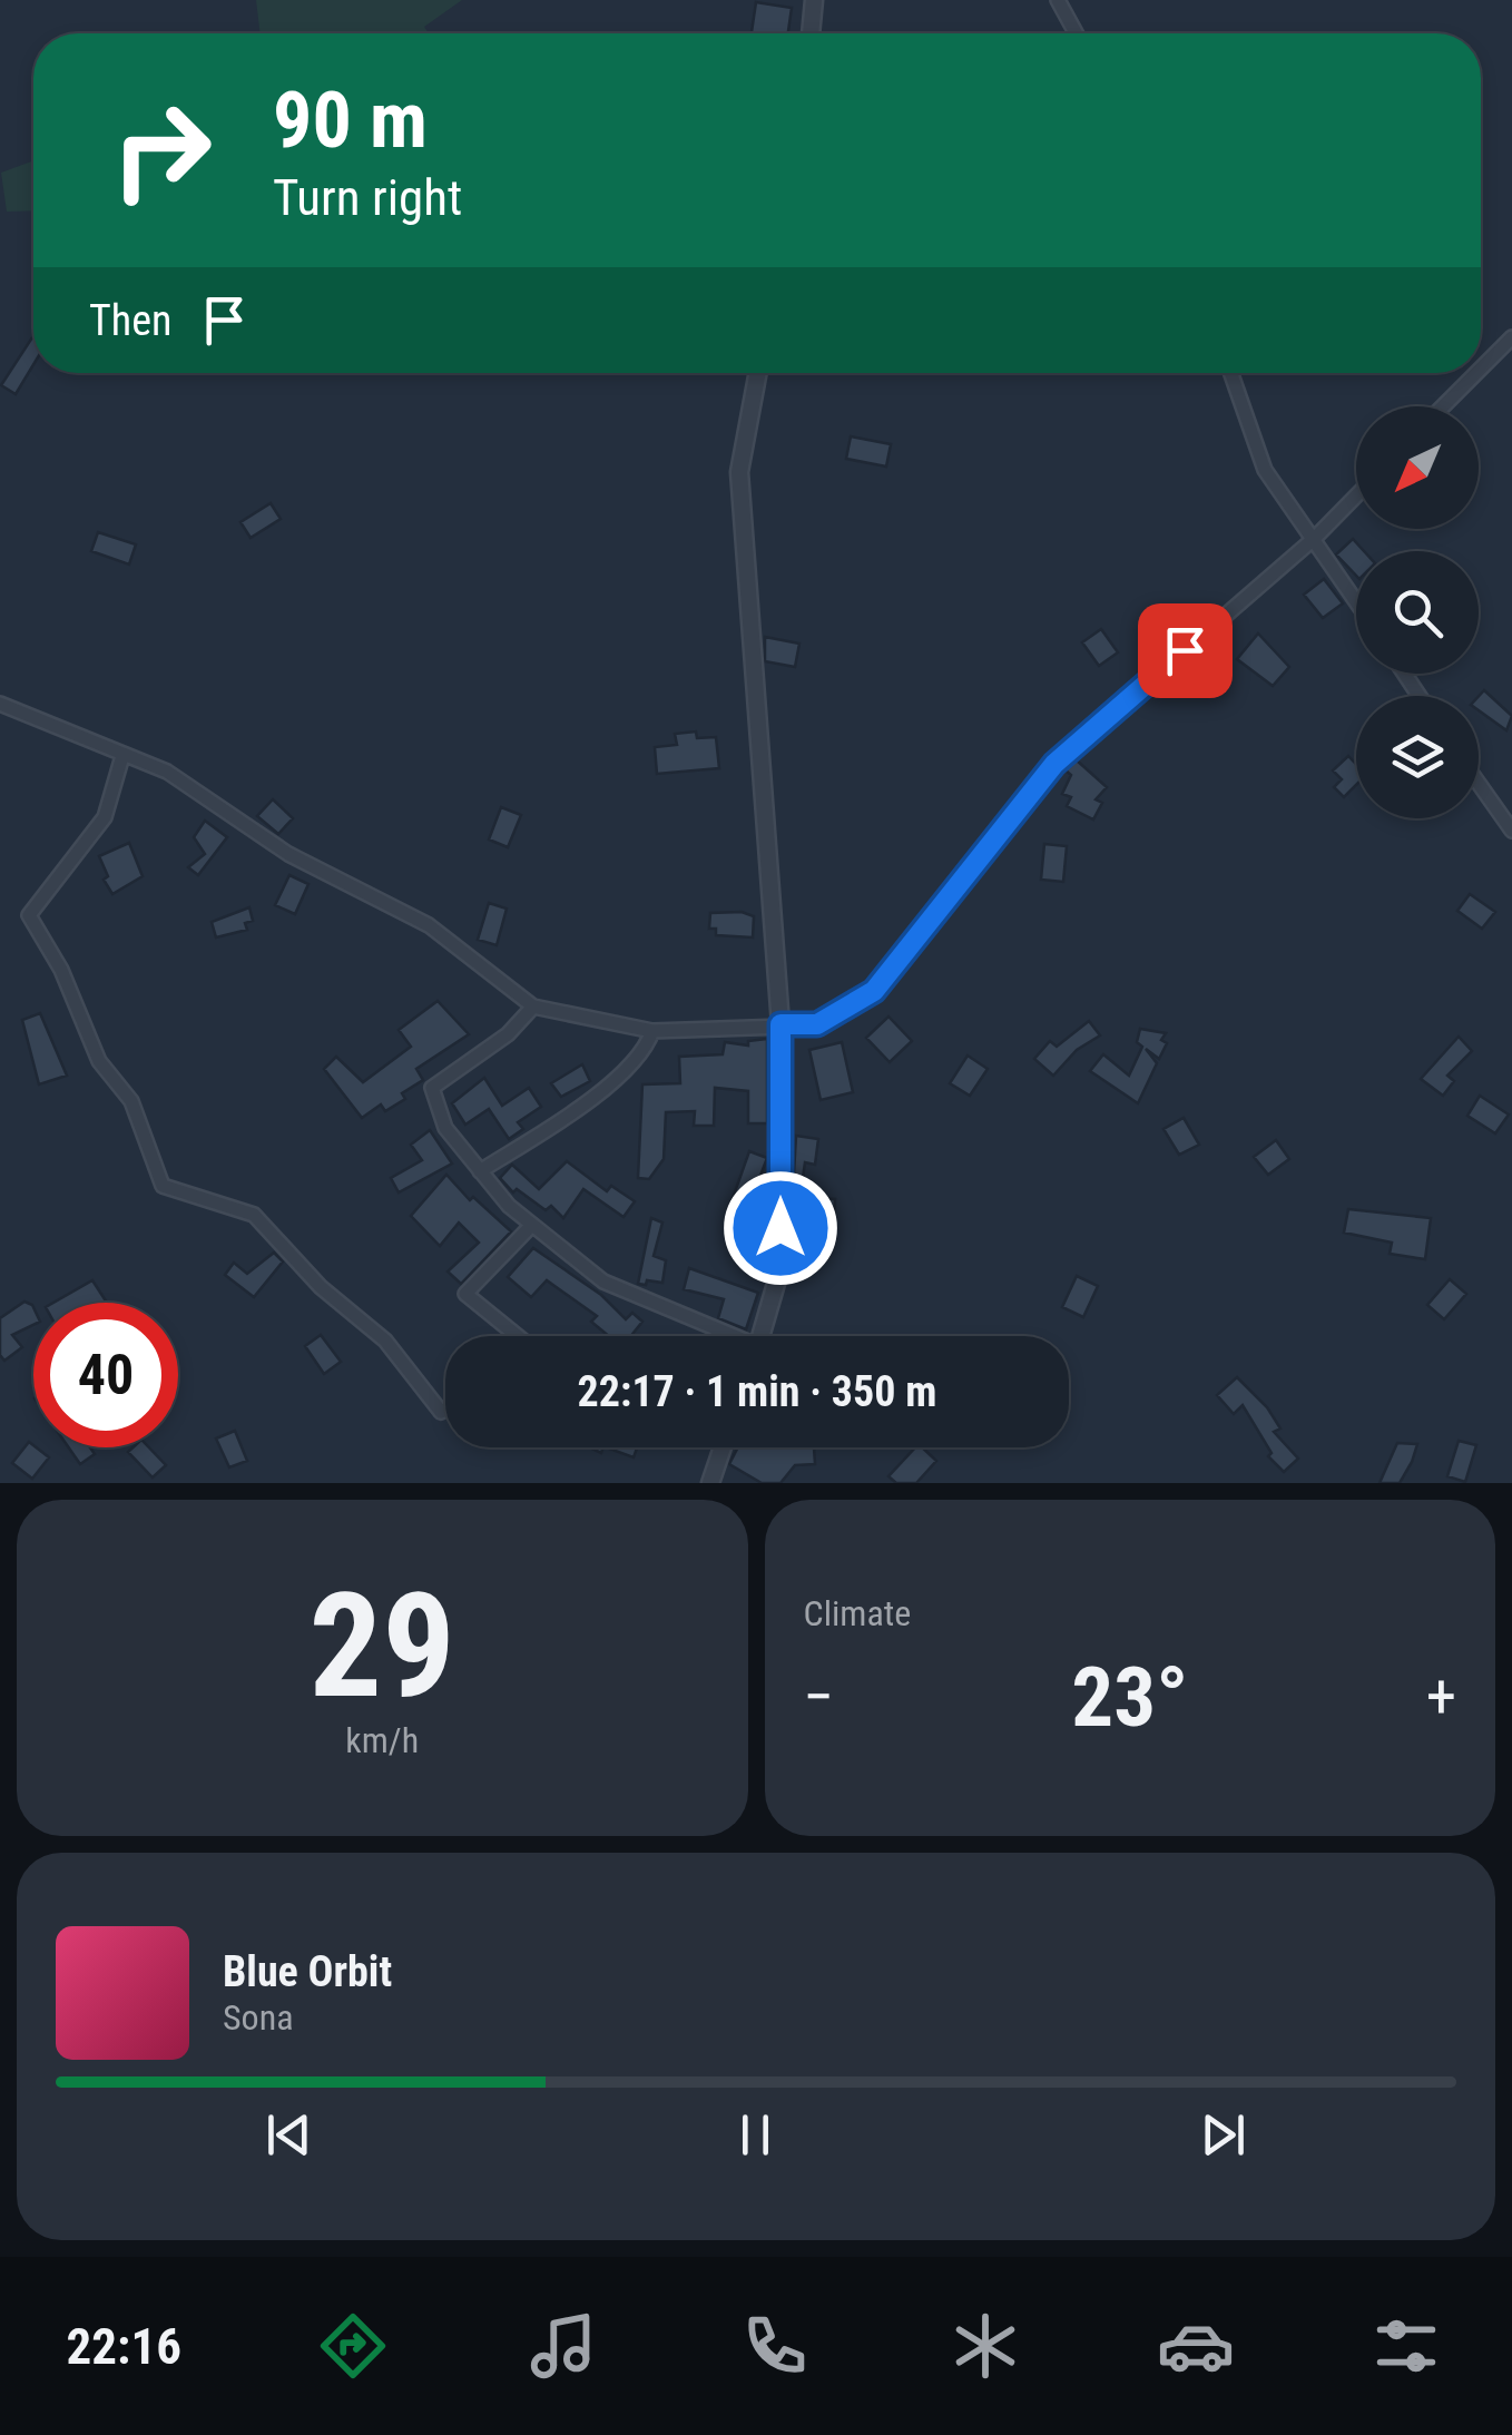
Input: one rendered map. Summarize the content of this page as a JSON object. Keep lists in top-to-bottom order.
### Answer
{
  "north": "bottom left",
  "page": {
    "turn": ["90 m", "Turn right"],
    "then": "Then",
    "limit": "40",
    "trip": "22:17 · 1 min · 350 m",
    "tile": [
      ["29", "km/h"],
      "Climate"
    ],
    "heat": ["−", "23°", "+"],
    "song": ["Blue Orbit", "Sona"],
    "tabs": "22:16"
  }
}
